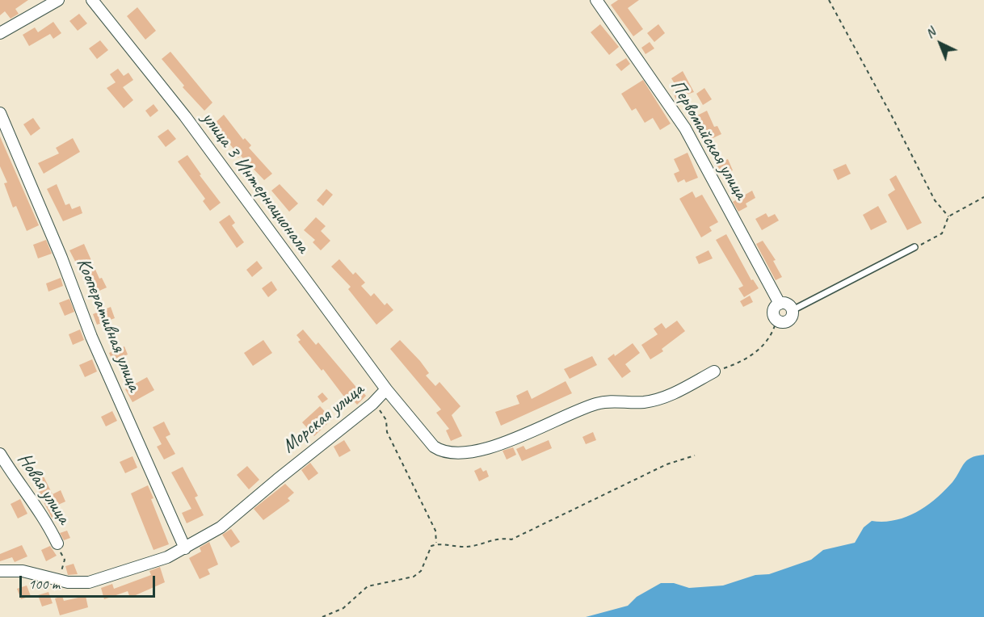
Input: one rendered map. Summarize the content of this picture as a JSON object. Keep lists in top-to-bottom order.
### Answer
{
  "streets": {
    "street": [
      "Первомайская улица",
      "улица 3 Интернационала",
      "Кооперативная улица",
      "Морская улица",
      "Новая улица"
    ]
  },
  "crossings": [
    ["улица 3 Интернационала", "Морская улица"],
    ["Кооперативная улица", "Морская улица"]
  ],
  "scale_bar": "100 m",
  "north": "top left"
}
